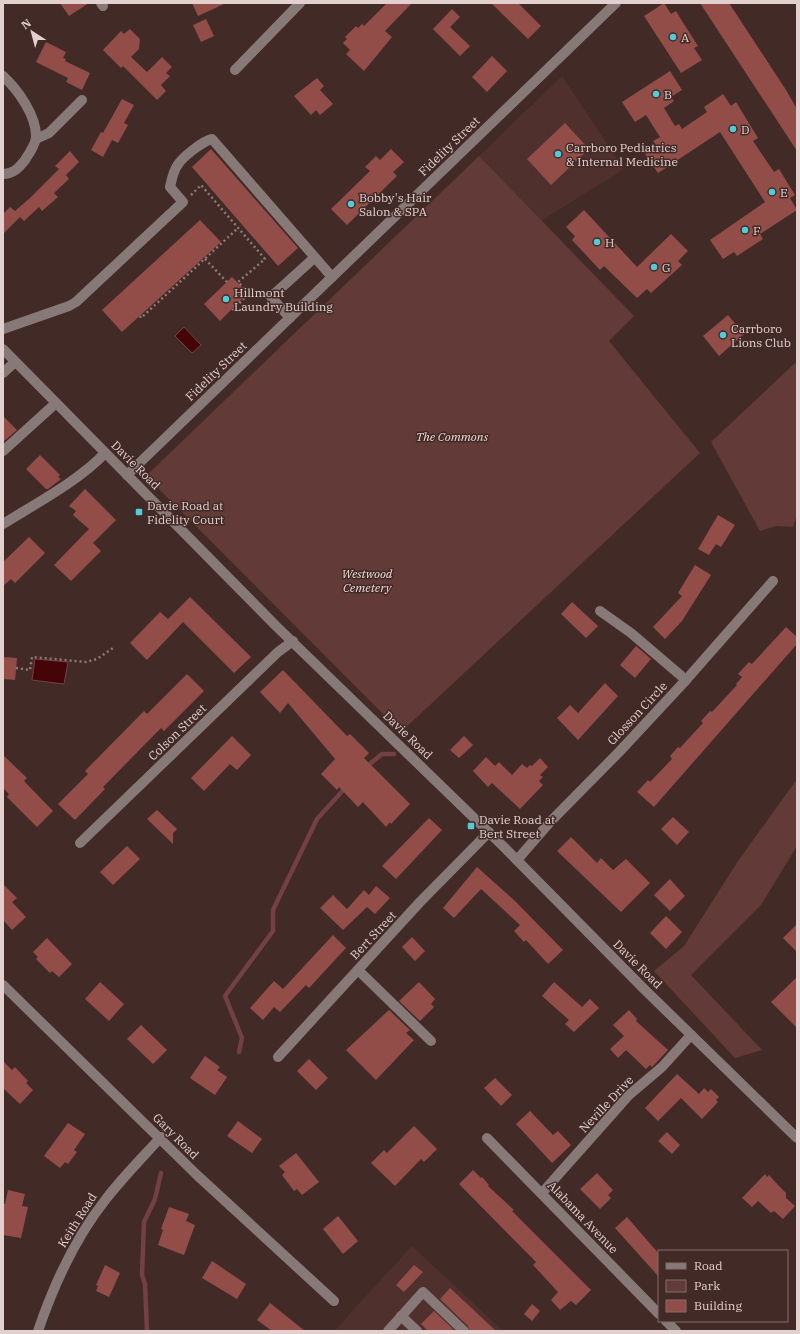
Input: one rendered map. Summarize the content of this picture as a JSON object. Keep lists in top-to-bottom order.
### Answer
{
  "streets": {
    "street": [
      "Fidelity Street",
      "Davie Road",
      "Glosson Circle",
      "Colson Street",
      "Bert Street",
      "Neville Drive",
      "Gary Road",
      "Alabama Avenue",
      "Keith Road"
    ]
  },
  "crossings": [
    ["Fidelity Street", "Davie Road"],
    ["Davie Road", "Glosson Circle"],
    ["Davie Road", "Colson Street"],
    ["Davie Road", "Bert Street"],
    ["Davie Road", "Neville Drive"],
    ["Neville Drive", "Alabama Avenue"],
    ["Gary Road", "Keith Road"]
  ],
  "parks": ["The Commons", "Westwood Cemetery"],
  "places": {
    "other": [
      "A",
      "B",
      "D",
      "Carrboro Pediatrics & Internal Medicine",
      "E",
      "Bobby's Hair Salon & SPA",
      "F",
      "H",
      "G",
      "Hillmont Laundry Building",
      "Carrboro Lions Club"
    ],
    "transit": ["Davie Road at Fidelity Court", "Davie Road at Bert Street"]
  },
  "legend": ["Road", "Park", "Building"],
  "north": "top left"
}
